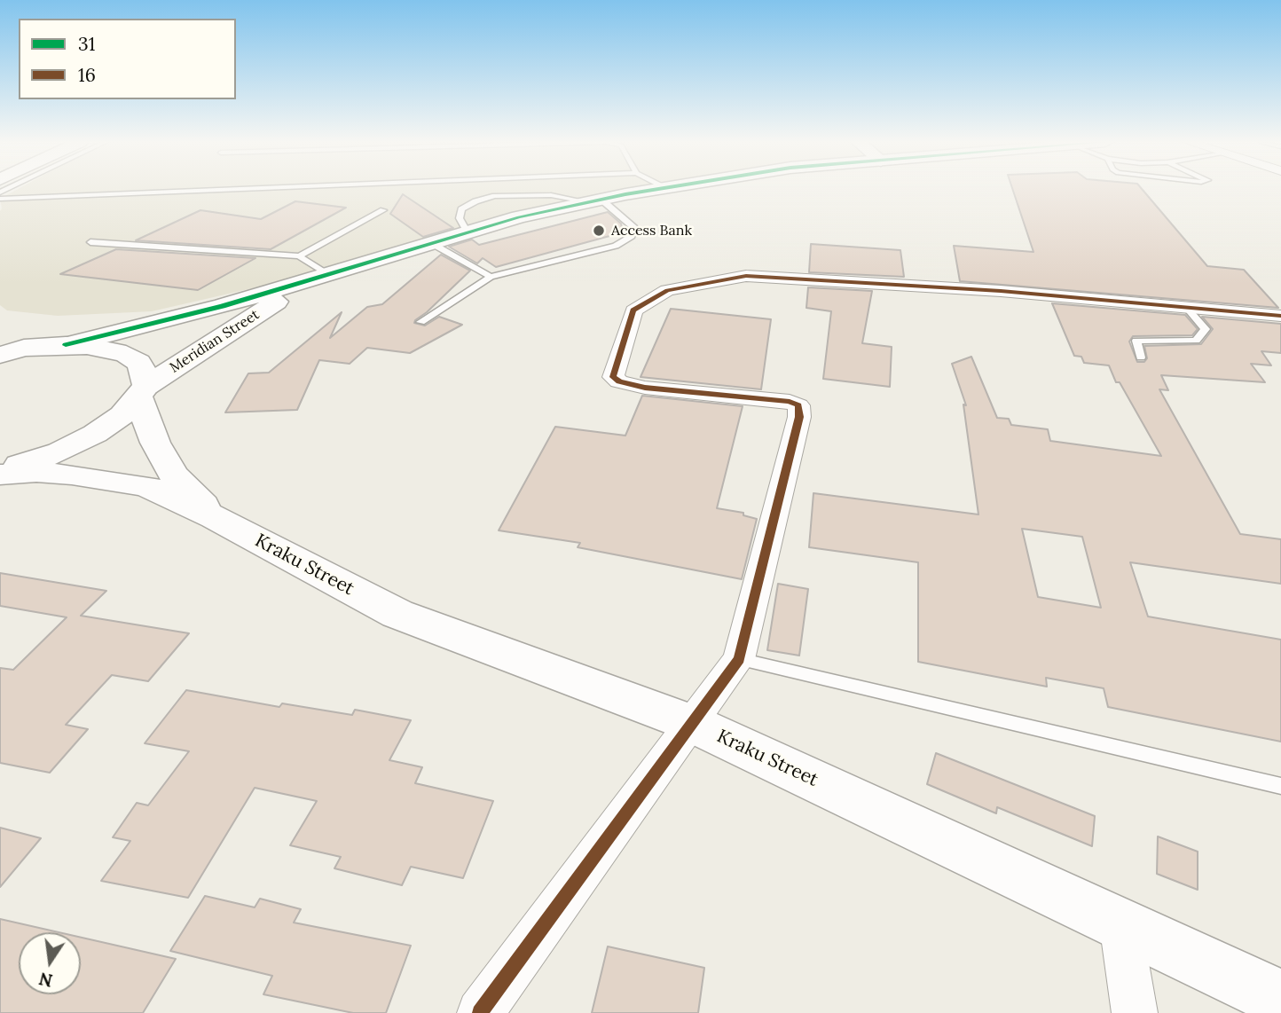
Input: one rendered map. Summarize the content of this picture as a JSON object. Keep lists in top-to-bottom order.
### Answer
{
  "streets": {
    "main road": ["Meridian Street", "Kraku Street"]
  },
  "crossings": [
    ["Meridian Street", "Kraku Street"]
  ],
  "places": ["Access Bank"],
  "lines": ["transit line 31", "transit line 16"],
  "legend": ["31", "16"],
  "north": "bottom"
}
